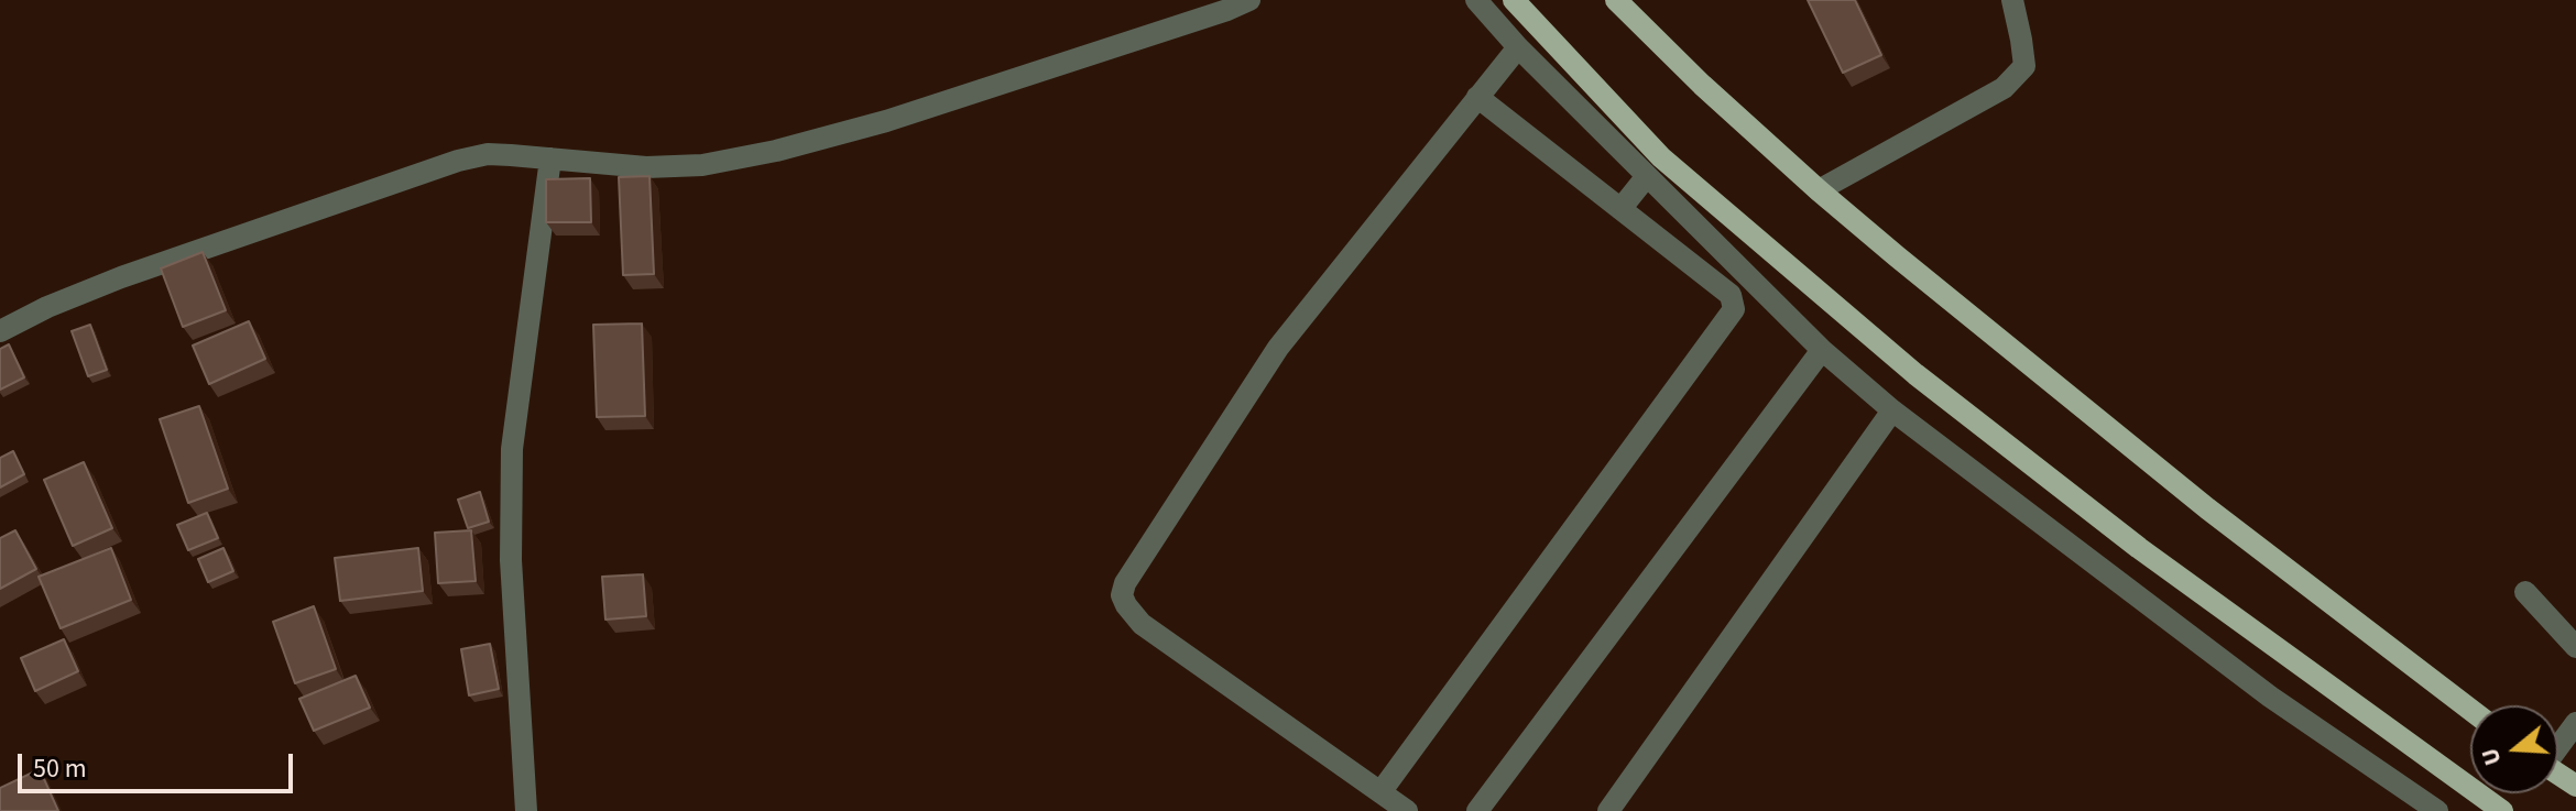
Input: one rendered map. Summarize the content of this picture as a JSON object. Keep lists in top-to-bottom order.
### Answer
{
  "scale_bar": "50 m",
  "north": "left"
}
